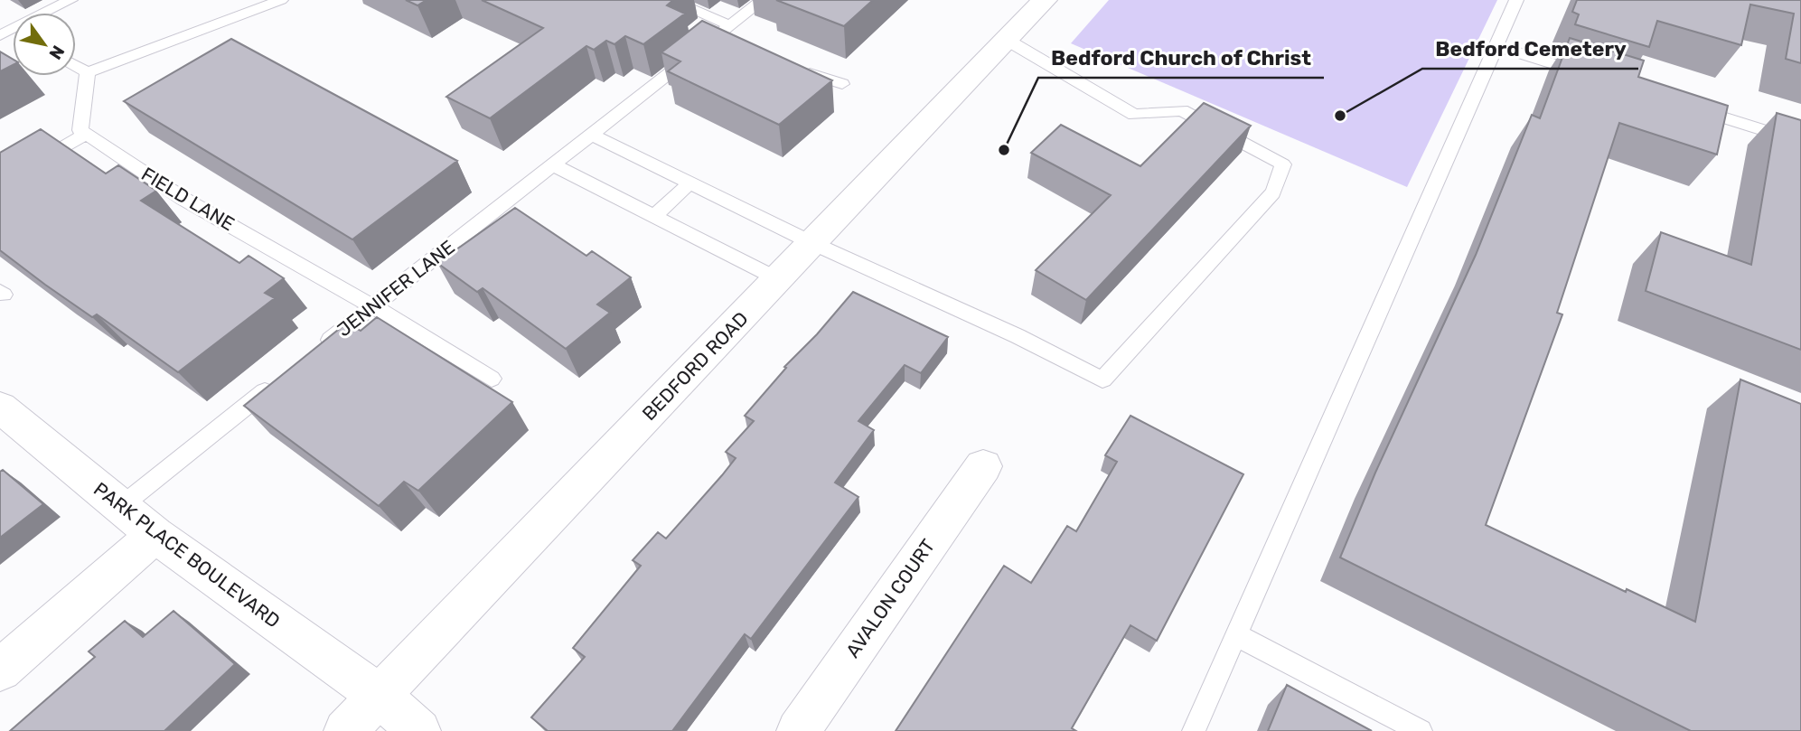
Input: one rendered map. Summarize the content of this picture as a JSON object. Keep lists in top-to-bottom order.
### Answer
{
  "streets": {
    "main road": ["BEDFORD ROAD", "PARK PLACE BOULEVARD", "AVALON COURT"],
    "lane": ["FIELD LANE", "JENNIFER LANE"]
  },
  "crossings": [
    ["FIELD LANE", "JENNIFER LANE"],
    ["BEDFORD ROAD", "PARK PLACE BOULEVARD"]
  ],
  "places": ["Bedford Cemetery", "Bedford Church of Christ"],
  "north": "bottom right"
}
